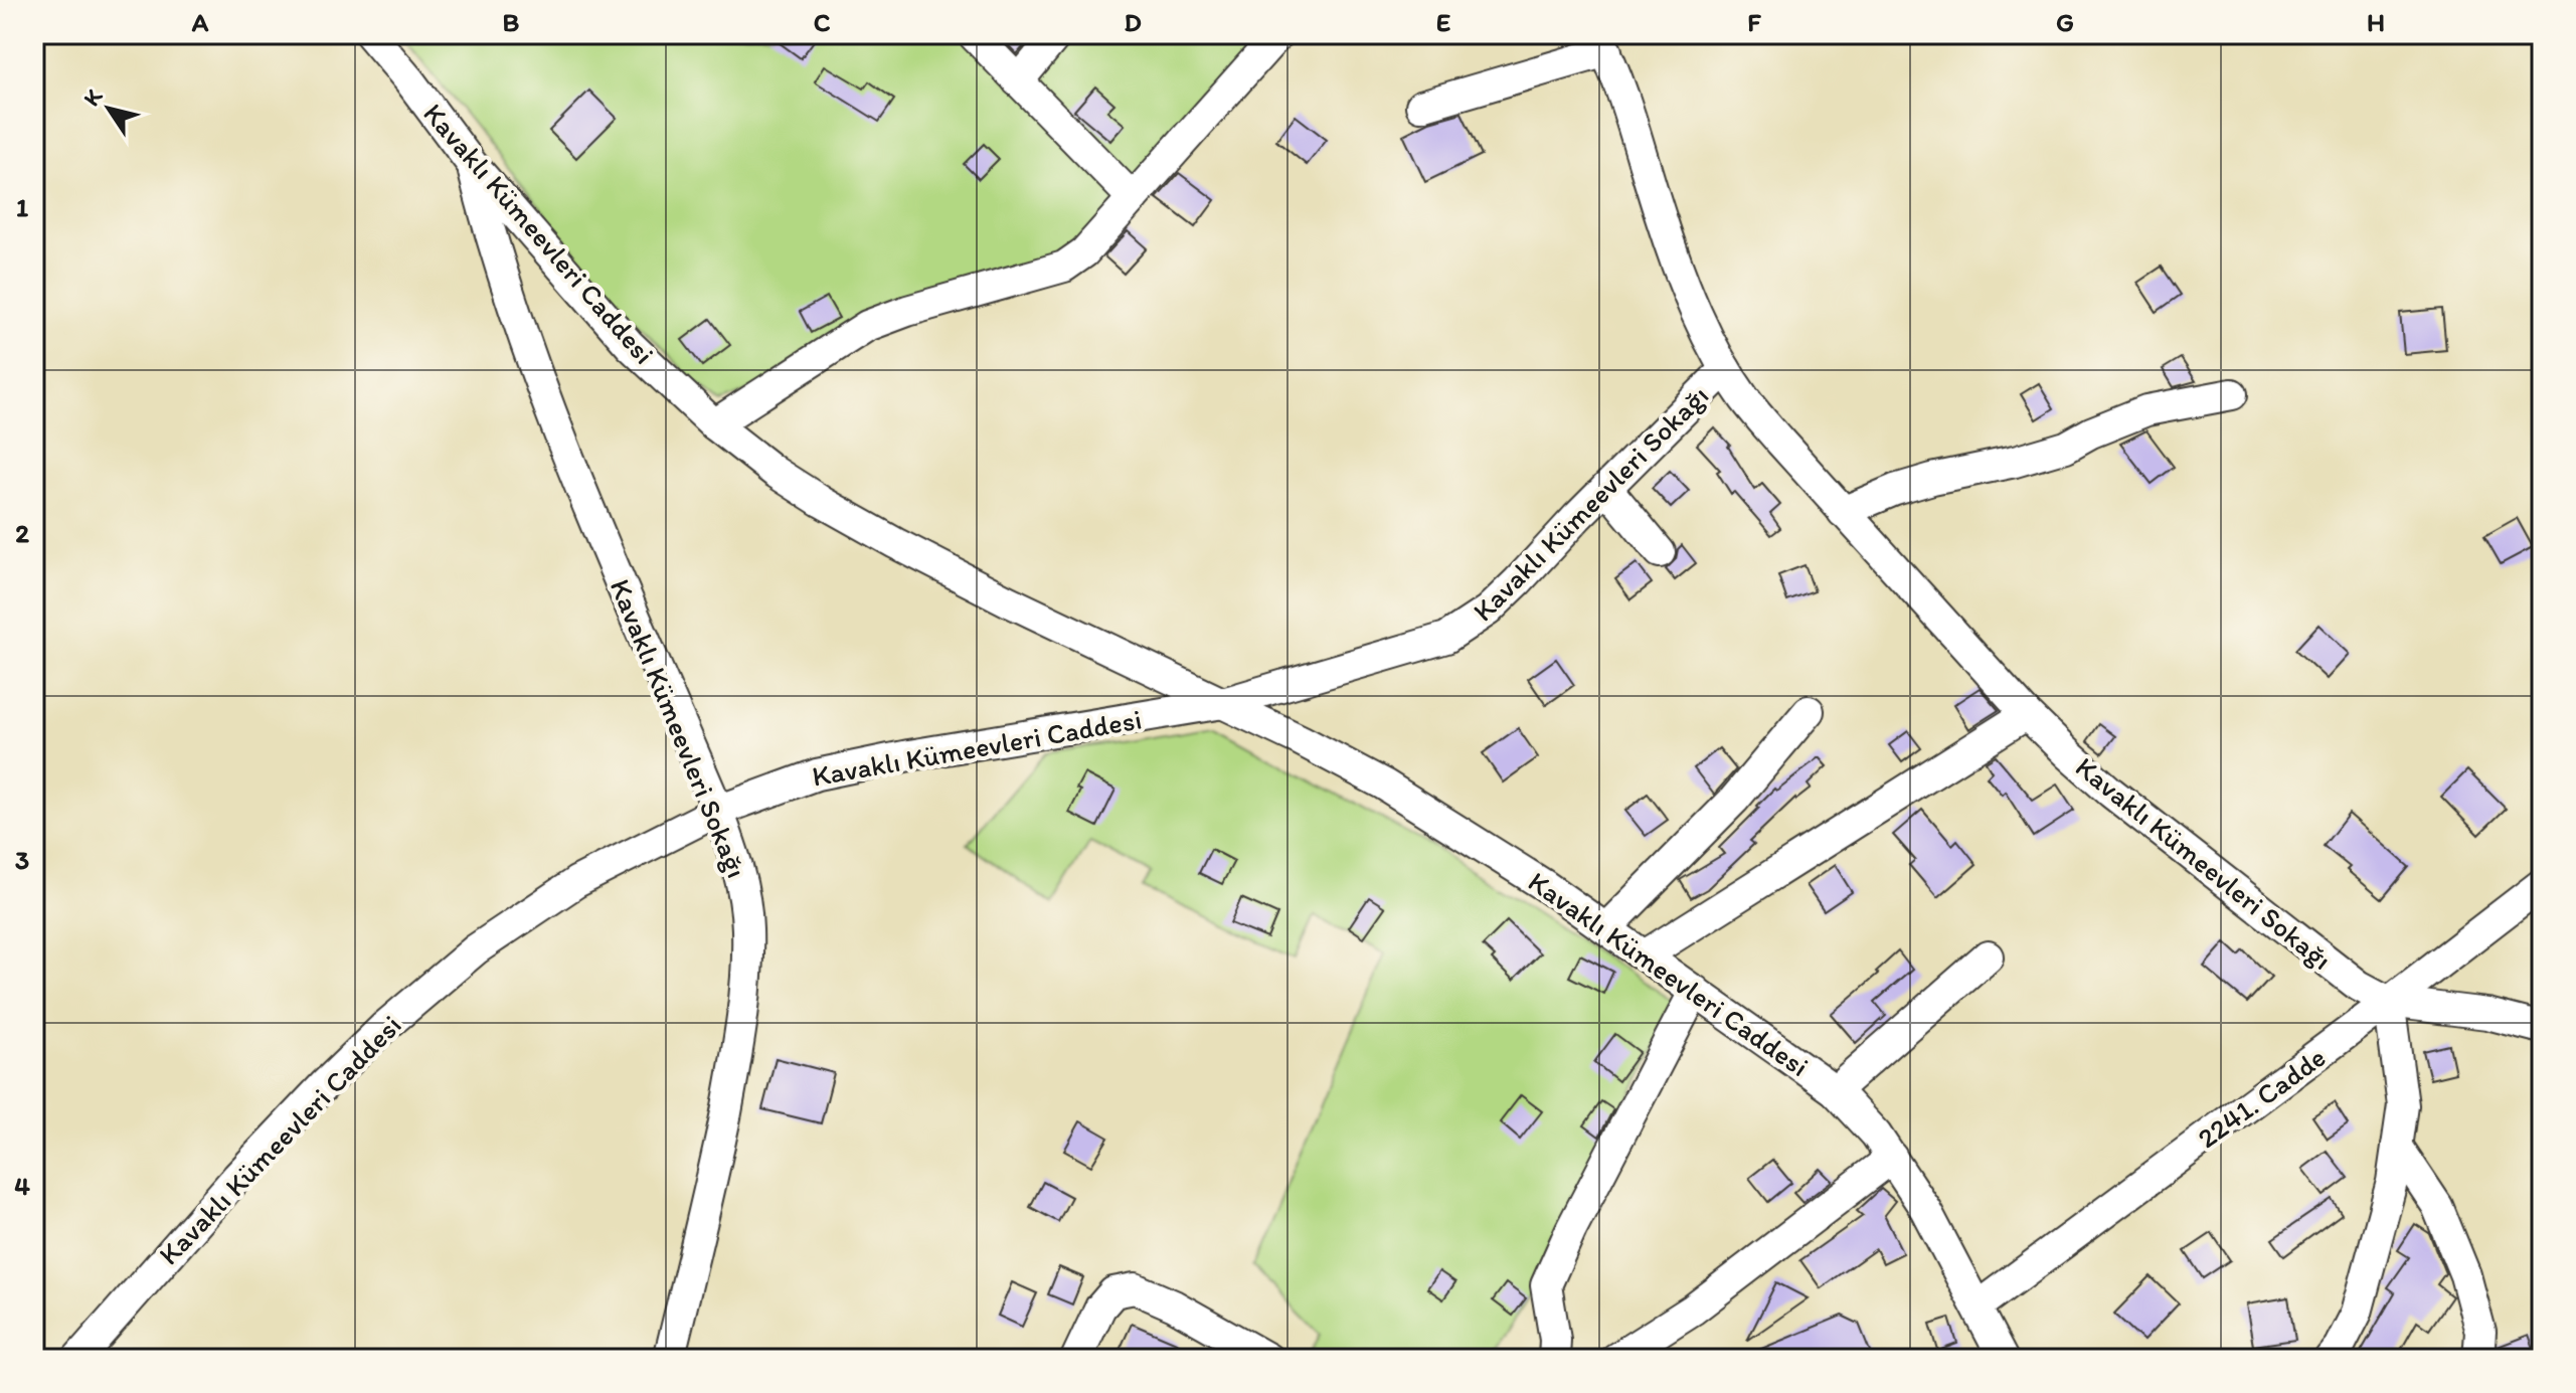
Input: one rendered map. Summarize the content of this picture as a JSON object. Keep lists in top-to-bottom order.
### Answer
{
  "streets": {
    "street": ["Kavaklı Kümeevleri Caddesi", "Kavaklı Kümeevleri Sokağı", "2241. Cadde"]
  },
  "crossings": [
    ["Kavaklı Kümeevleri Caddesi", "Kavaklı Kümeevleri Sokağı"],
    ["Kavaklı Kümeevleri Caddesi", "2241. Cadde"],
    ["Kavaklı Kümeevleri Sokağı", "2241. Cadde"]
  ],
  "north": "top left",
  "grid": {
    "columns": [
      "A",
      "B",
      "C",
      "D",
      "E",
      "F",
      "G",
      "H"
    ],
    "rows": [
      "1",
      "2",
      "3",
      "4"
    ]
  }
}
